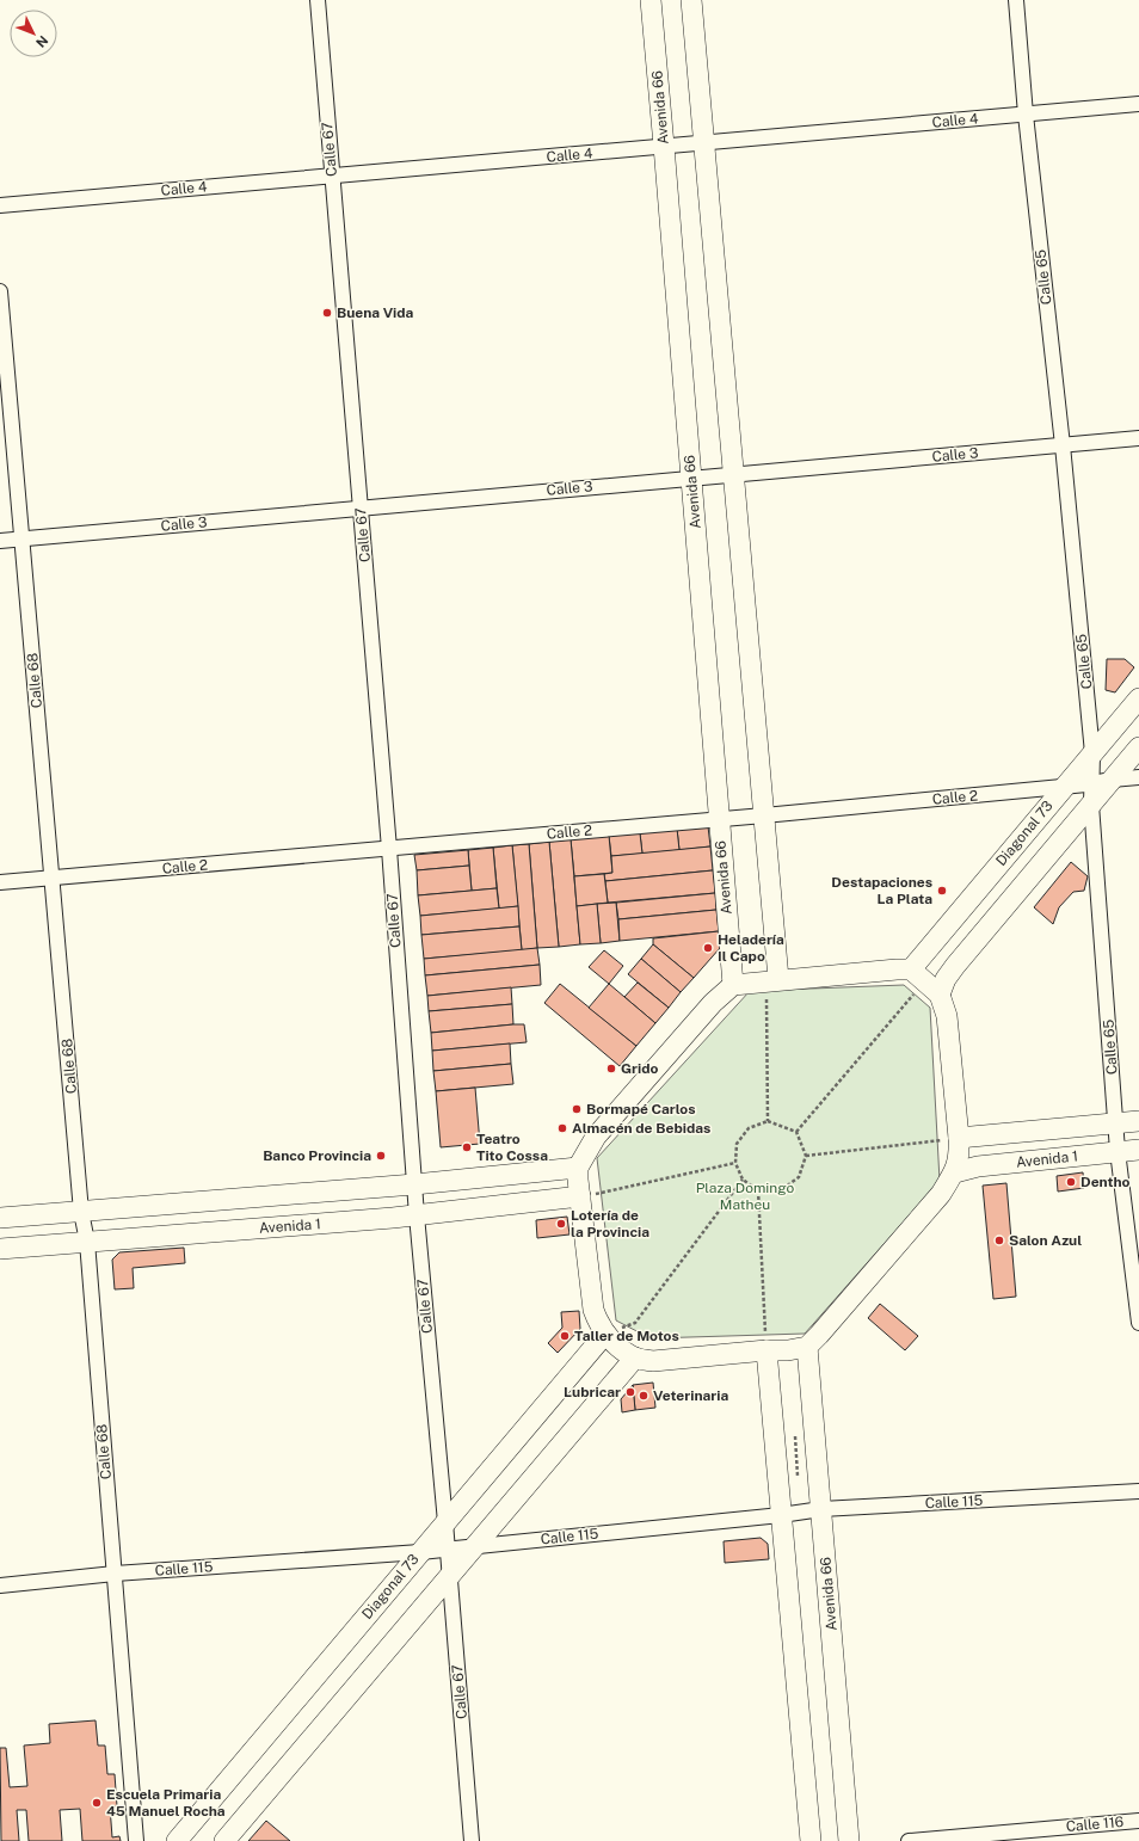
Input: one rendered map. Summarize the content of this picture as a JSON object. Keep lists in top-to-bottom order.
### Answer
{
  "streets": {
    "main road": ["Avenida 66", "Diagonal 73", "Avenida 1"],
    "street": [
      "Calle 4",
      "Calle 67",
      "Calle 65",
      "Calle 3",
      "Calle 68",
      "Calle 2",
      "Calle 115",
      "Calle 116"
    ]
  },
  "crossings": [
    ["Avenida 66", "Calle 4"],
    ["Avenida 66", "Calle 3"],
    ["Avenida 66", "Calle 2"],
    ["Avenida 66", "Calle 115"],
    ["Calle 4", "Calle 67"],
    ["Calle 4", "Calle 65"],
    ["Calle 67", "Calle 3"],
    ["Calle 67", "Calle 2"],
    ["Calle 67", "Diagonal 73"],
    ["Calle 67", "Avenida 1"],
    ["Calle 67", "Calle 115"],
    ["Calle 65", "Calle 3"],
    ["Calle 65", "Calle 2"],
    ["Calle 65", "Diagonal 73"],
    ["Calle 65", "Avenida 1"],
    ["Calle 3", "Calle 68"],
    ["Calle 68", "Calle 2"],
    ["Calle 68", "Avenida 1"],
    ["Calle 68", "Calle 115"],
    ["Calle 2", "Diagonal 73"],
    ["Diagonal 73", "Calle 115"]
  ],
  "parks": ["Plaza Domingo Matheu"],
  "places": [
    "Buena Vida",
    "Destapaciones La Plata",
    "Heladería Il Capo",
    "Grido",
    "Bormapé Carlos",
    "Almacén de Bebidas",
    "Teatro Tito Cossa",
    "Banco Provincia",
    "Dentho",
    "Lotería de la Provincia",
    "Salon Azul",
    "Taller de Motos",
    "Lubricar",
    "Veterinaria",
    "Escuela Primaria 45 Manuel Rocha"
  ],
  "north": "bottom right"
}
